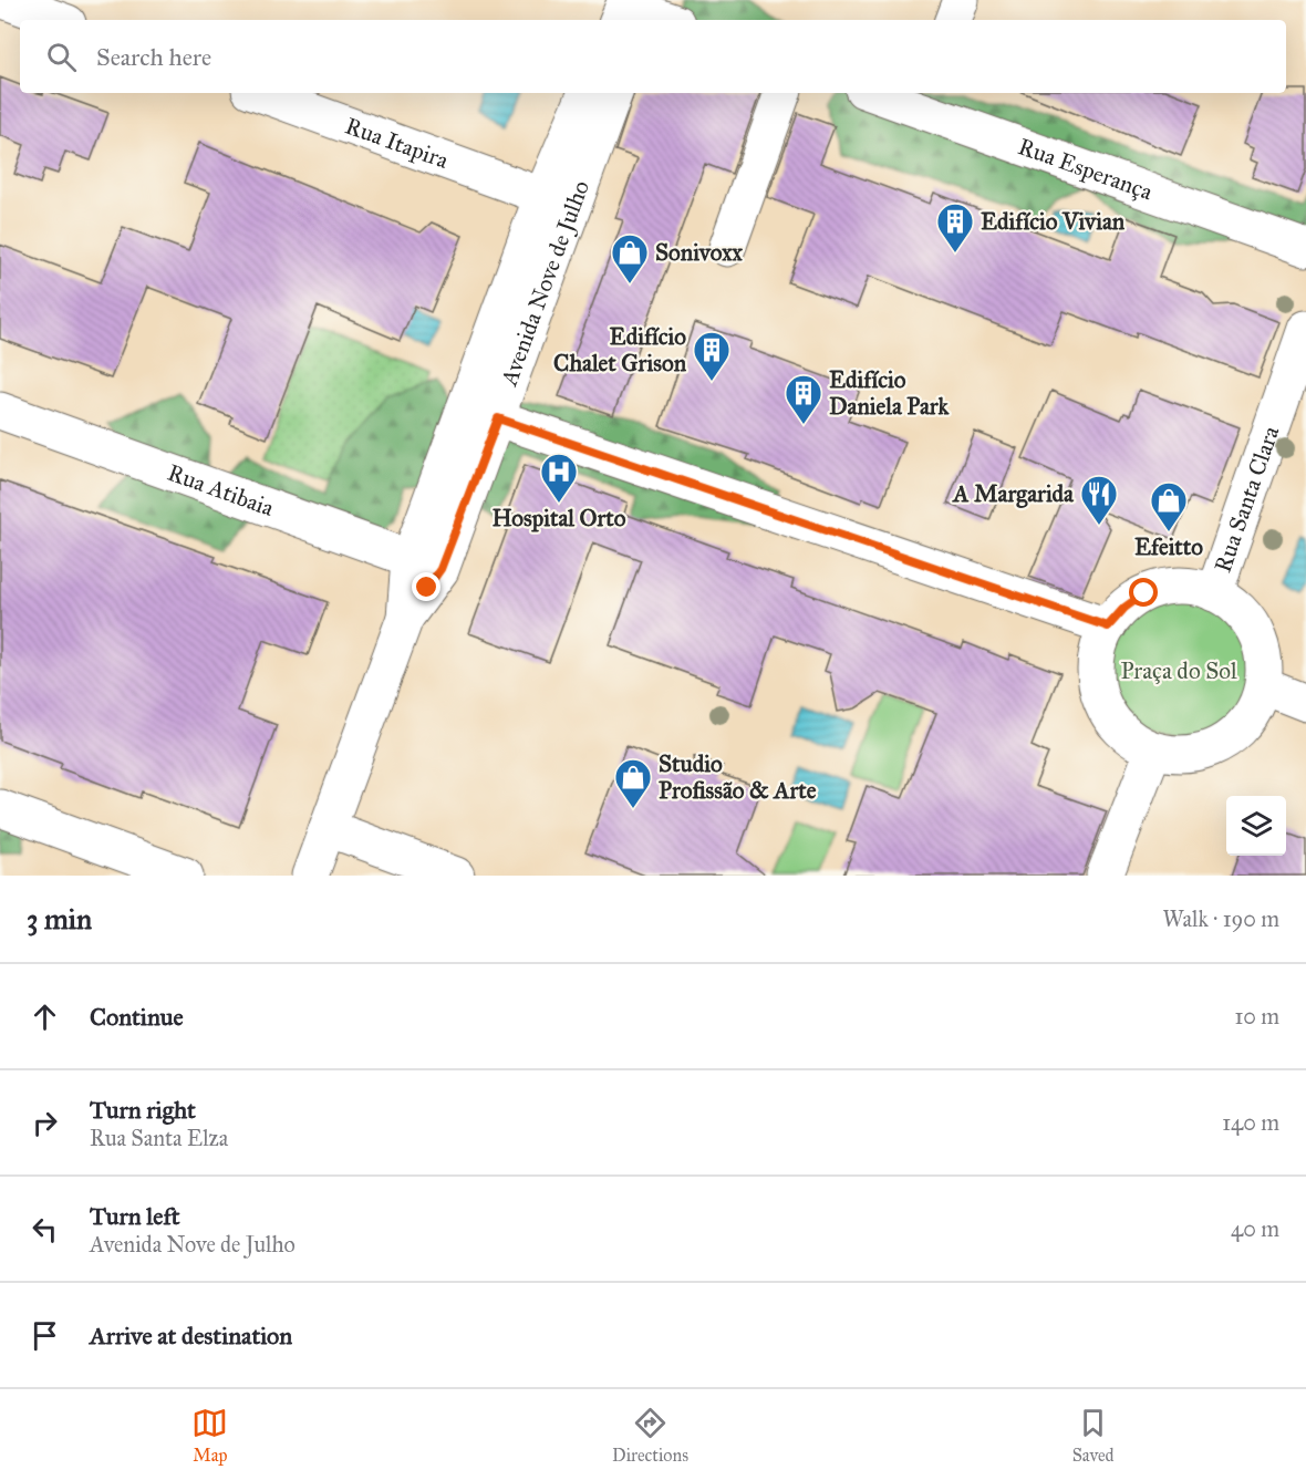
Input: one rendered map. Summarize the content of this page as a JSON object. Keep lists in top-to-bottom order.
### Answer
{
  "streets": {
    "street": [
      "Rua Itapira",
      "Rua Esperança",
      "Avenida Nove de Julho",
      "Rua Atibaia",
      "Rua Santa Clara"
    ]
  },
  "crossings": [
    ["Rua Itapira", "Avenida Nove de Julho"],
    ["Avenida Nove de Julho", "Rua Atibaia"]
  ],
  "parks": ["Praça do Sol"],
  "places": {
    "building": ["Edifício Vivian", "Edifício Chalet Grison", "Edifício Daniela Park"],
    "shop": ["Sonivoxx", "Efeitto", "Studio Profissão & Arte"],
    "hospital": ["Hospital Orto"],
    "restaurant": ["A Margarida"]
  },
  "page": {
    "search": "Search here",
    "heading": ["3 min", "Walk · 190 m"],
    "list": [
      ["Continue", "10 m"],
      ["Turn right", "Rua Santa Elza", "140 m"],
      ["Turn left", "Avenida Nove de Julho", "40 m"],
      "Arrive at destination"
    ],
    "nav": ["Map", "Directions", "Saved"]
  }
}
